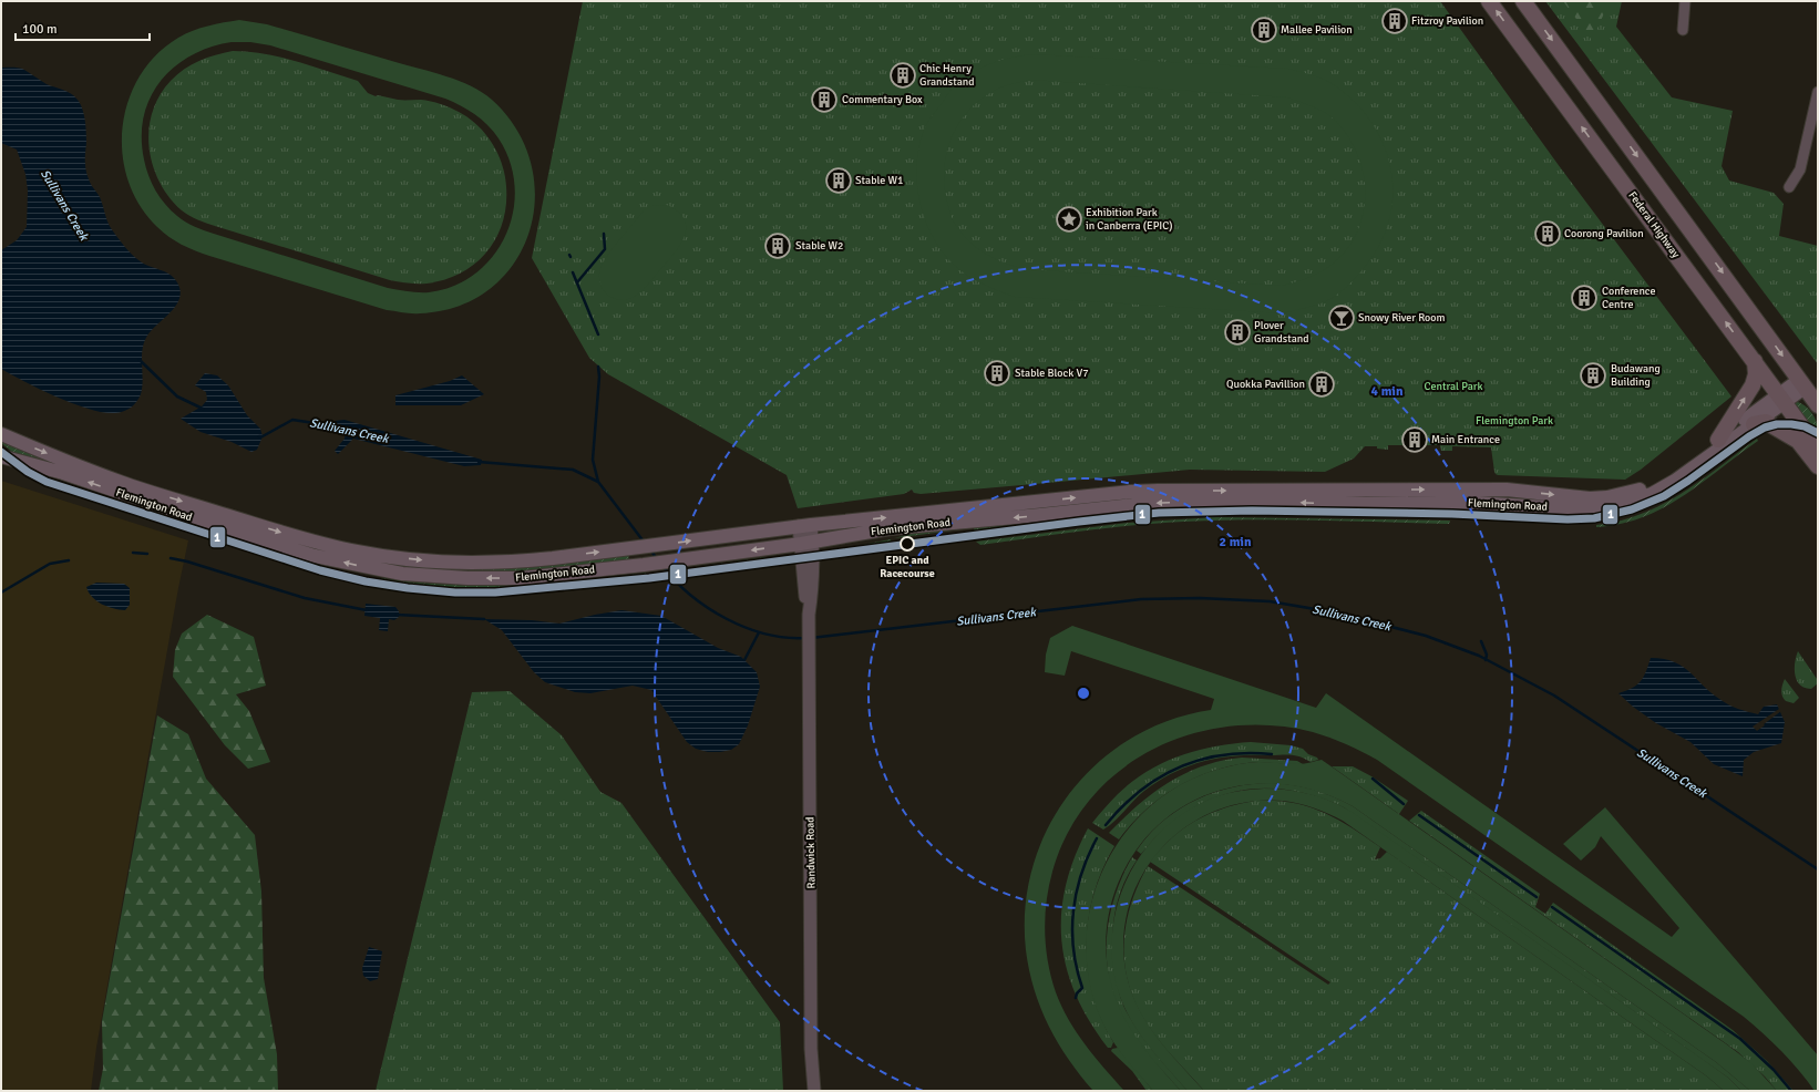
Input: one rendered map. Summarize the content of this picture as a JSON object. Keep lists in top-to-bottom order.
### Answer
{
  "streets": {
    "highway": ["Federal Highway"],
    "main road": ["Flemington Road"],
    "street": ["Randwick Road"]
  },
  "crossings": [
    ["Federal Highway", "Flemington Road"],
    ["Flemington Road", "Randwick Road"]
  ],
  "water": ["Sullivans Creek"],
  "parks": ["Central Park", "Flemington Park"],
  "places": {
    "building": [
      "Fitzroy Pavilion",
      "Mallee Pavilion",
      "Chic Henry Grandstand",
      "Commentary Box",
      "Stable W1",
      "Coorong Pavilion",
      "Stable W2",
      "Conference Centre",
      "Plover Grandstand",
      "Stable Block V7",
      "Budawang Building",
      "Quokka Pavillion",
      "Main Entrance"
    ],
    "place": ["Exhibition Park in Canberra (EPIC)"],
    "bar": ["Snowy River Room"],
    "other": ["EPIC and Racecourse"]
  },
  "lines": ["transit line 1"],
  "scale_bar": "100 m",
  "rings": ["4 min", "2 min"]
}
